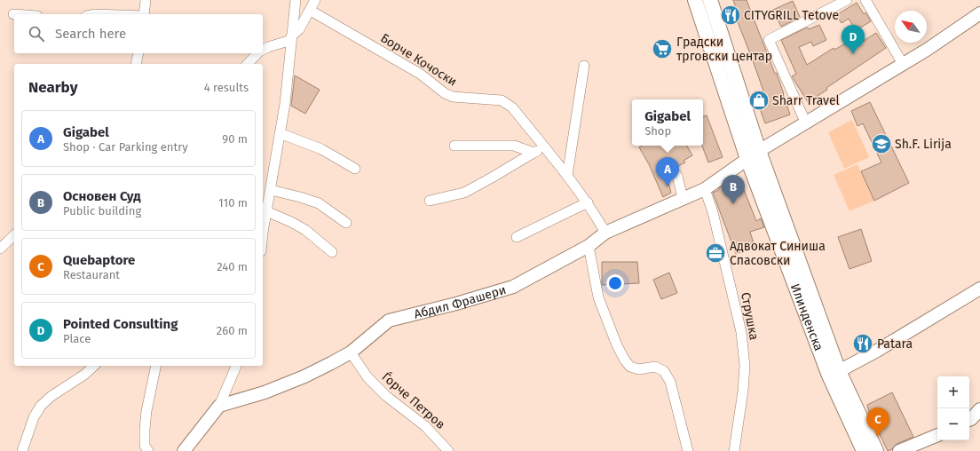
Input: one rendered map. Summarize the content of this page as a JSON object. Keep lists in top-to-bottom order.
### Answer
{
  "streets": {
    "main road": ["Илинденска"],
    "street": [
      "Борче Кочоски",
      "Абдил Фрашери",
      "Струшка",
      "Ѓорче Петров"
    ]
  },
  "crossings": [
    ["Борче Кочоски", "Абдил Фрашери"],
    ["Абдил Фрашери", "Струшка"],
    ["Абдил Фрашери", "Илинденска"],
    ["Абдил Фрашери", "Ѓорче Петров"]
  ],
  "places": {
    "restaurant": ["CITYGRILL Tetove", "Patara"],
    "supermarket": ["Градски трговски центар"],
    "shop": ["Sharr Travel"],
    "school or university": ["Sh.F. Lirija"],
    "office": ["Адвокат Синиша Спасовски"]
  },
  "north": "top left",
  "page": {
    "search": "Search here",
    "pins": [
      "D",
      "A",
      "B",
      "C"
    ],
    "heading": ["Nearby", "4 results"],
    "popup": ["Gigabel", "Shop"],
    "list": [
      {
        "mark": "A",
        "name": "Gigabel",
        "note": "Shop · Car Parking entry",
        "value": "90 m"
      },
      {
        "mark": "B",
        "name": "Основен Суд",
        "note": "Public building",
        "value": "110 m"
      },
      {
        "mark": "C",
        "name": "Quebaptore",
        "note": "Restaurant",
        "value": "240 m"
      },
      {
        "mark": "D",
        "name": "Pointed Consulting",
        "note": "Place",
        "value": "260 m"
      }
    ],
    "map_buttons": ["+", "−"]
  }
}
